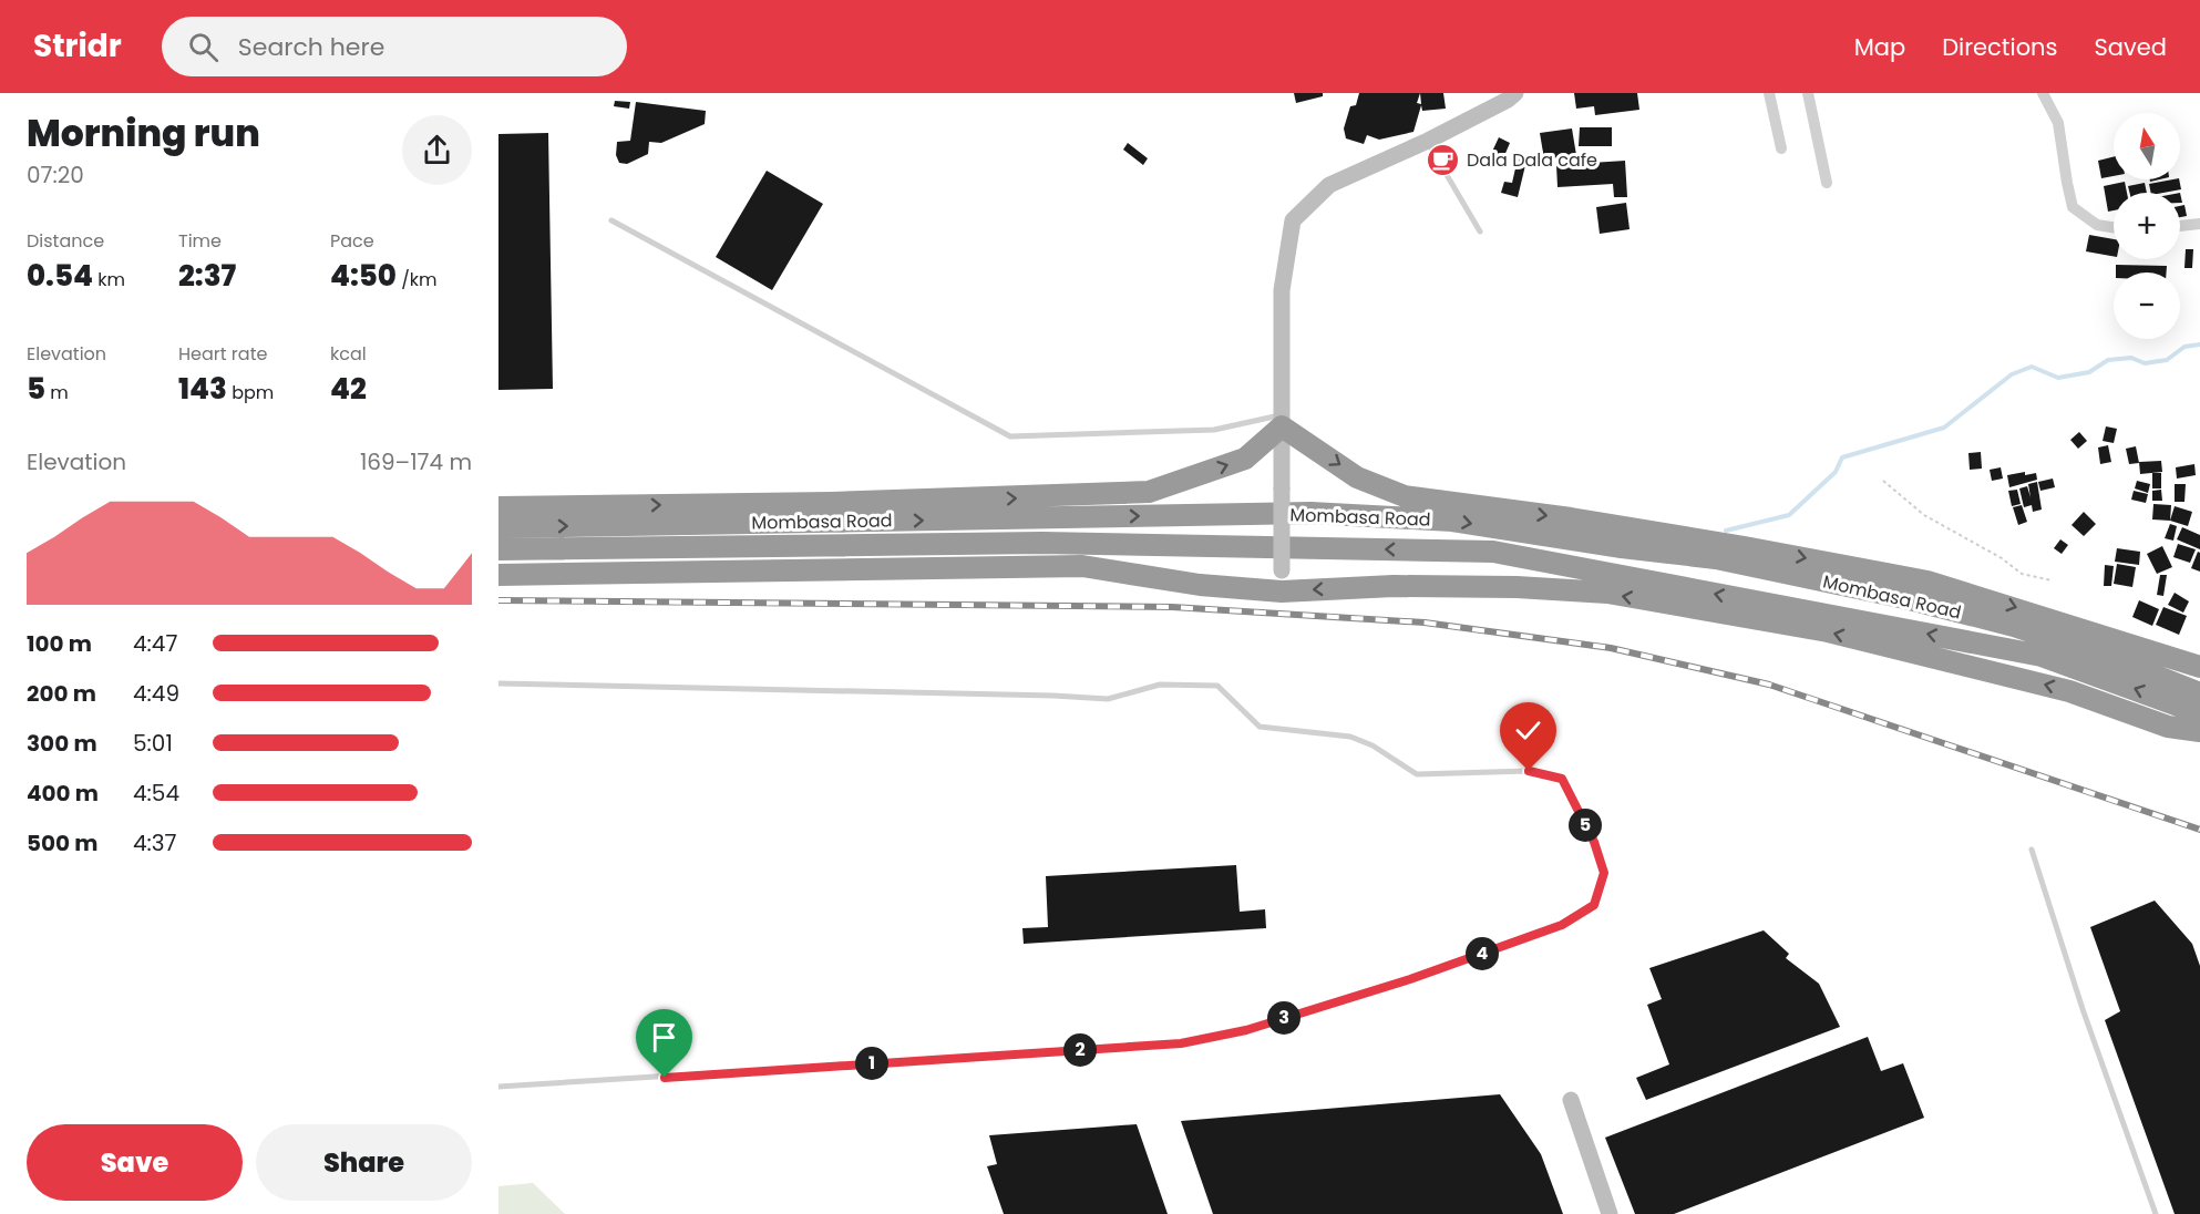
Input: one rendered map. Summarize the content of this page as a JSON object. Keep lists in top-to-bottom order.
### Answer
{
  "streets": {
    "highway": ["Mombasa Road"]
  },
  "places": {
    "cafe": ["Dala Dala cafe"]
  },
  "north": "top",
  "page": {
    "header": "Stridr",
    "search": "Search here",
    "nav": ["Map", "Directions", "Saved"],
    "heading": ["Morning run", "07:20"],
    "map_buttons": ["+", "−"],
    "stats": [
      ["Distance", "0.54 km"],
      ["Time", "2:37"],
      ["Pace", "4:50 /km"],
      ["Elevation", "5 m"],
      ["Heart rate", "143 bpm"],
      ["kcal", "42"]
    ],
    "chart": ["Elevation", "169–174 m"],
    "list": [
      {
        "name": "100 m",
        "note": "4:47"
      },
      {
        "name": "200 m",
        "note": "4:49"
      },
      {
        "name": "300 m",
        "note": "5:01"
      },
      {
        "name": "400 m",
        "note": "4:54"
      },
      {
        "name": "500 m",
        "note": "4:37"
      }
    ],
    "pins": [
      "5",
      "4",
      "3",
      "2",
      "1"
    ],
    "buttons": ["Save", "Share"]
  }
}
